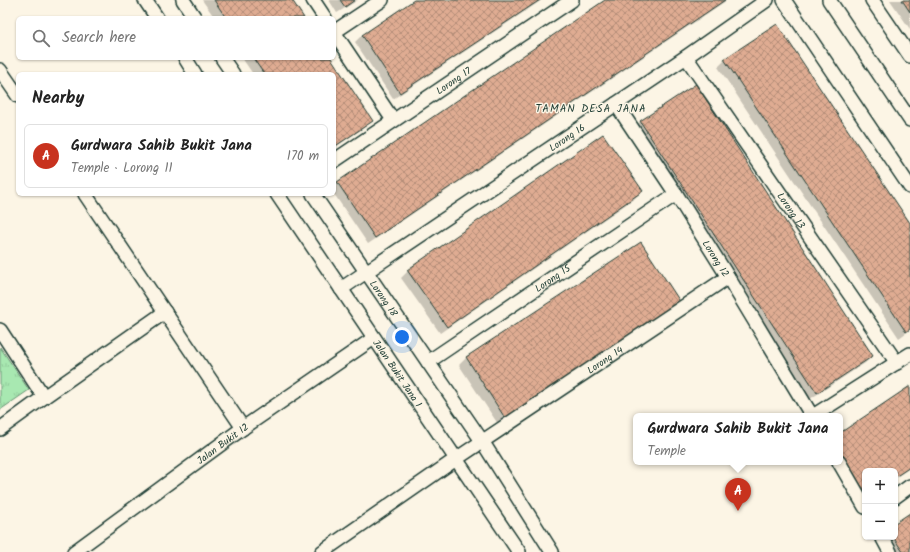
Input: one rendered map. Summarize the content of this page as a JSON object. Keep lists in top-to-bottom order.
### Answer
{
  "streets": {
    "street": [
      "Lorong 17",
      "Lorong 16",
      "Lorong 13",
      "Lorong 12",
      "Lorong 15",
      "Lorong 18",
      "Lorong 14",
      "Jalan Bukit Jana 1",
      "Jalan Bukit 12"
    ]
  },
  "crossings": [
    ["Lorong 16", "Lorong 13"],
    ["Lorong 16", "Lorong 12"],
    ["Lorong 16", "Lorong 18"],
    ["Lorong 16", "Jalan Bukit Jana 1"],
    ["Lorong 12", "Lorong 15"],
    ["Lorong 12", "Lorong 14"],
    ["Lorong 15", "Lorong 18"],
    ["Lorong 18", "Lorong 14"],
    ["Lorong 14", "Jalan Bukit Jana 1"],
    ["Jalan Bukit Jana 1", "Jalan Bukit 12"]
  ],
  "districts": ["TAMAN DESA JANA"],
  "page": {
    "search": "Search here",
    "heading": "Nearby",
    "list": [
      {
        "mark": "A",
        "name": "Gurdwara Sahib Bukit Jana",
        "note": "Temple · Lorong 11",
        "value": "170 m"
      }
    ],
    "popup": ["Gurdwara Sahib Bukit Jana", "Temple"],
    "map_buttons": ["+", "−"],
    "pins": "A"
  }
}
